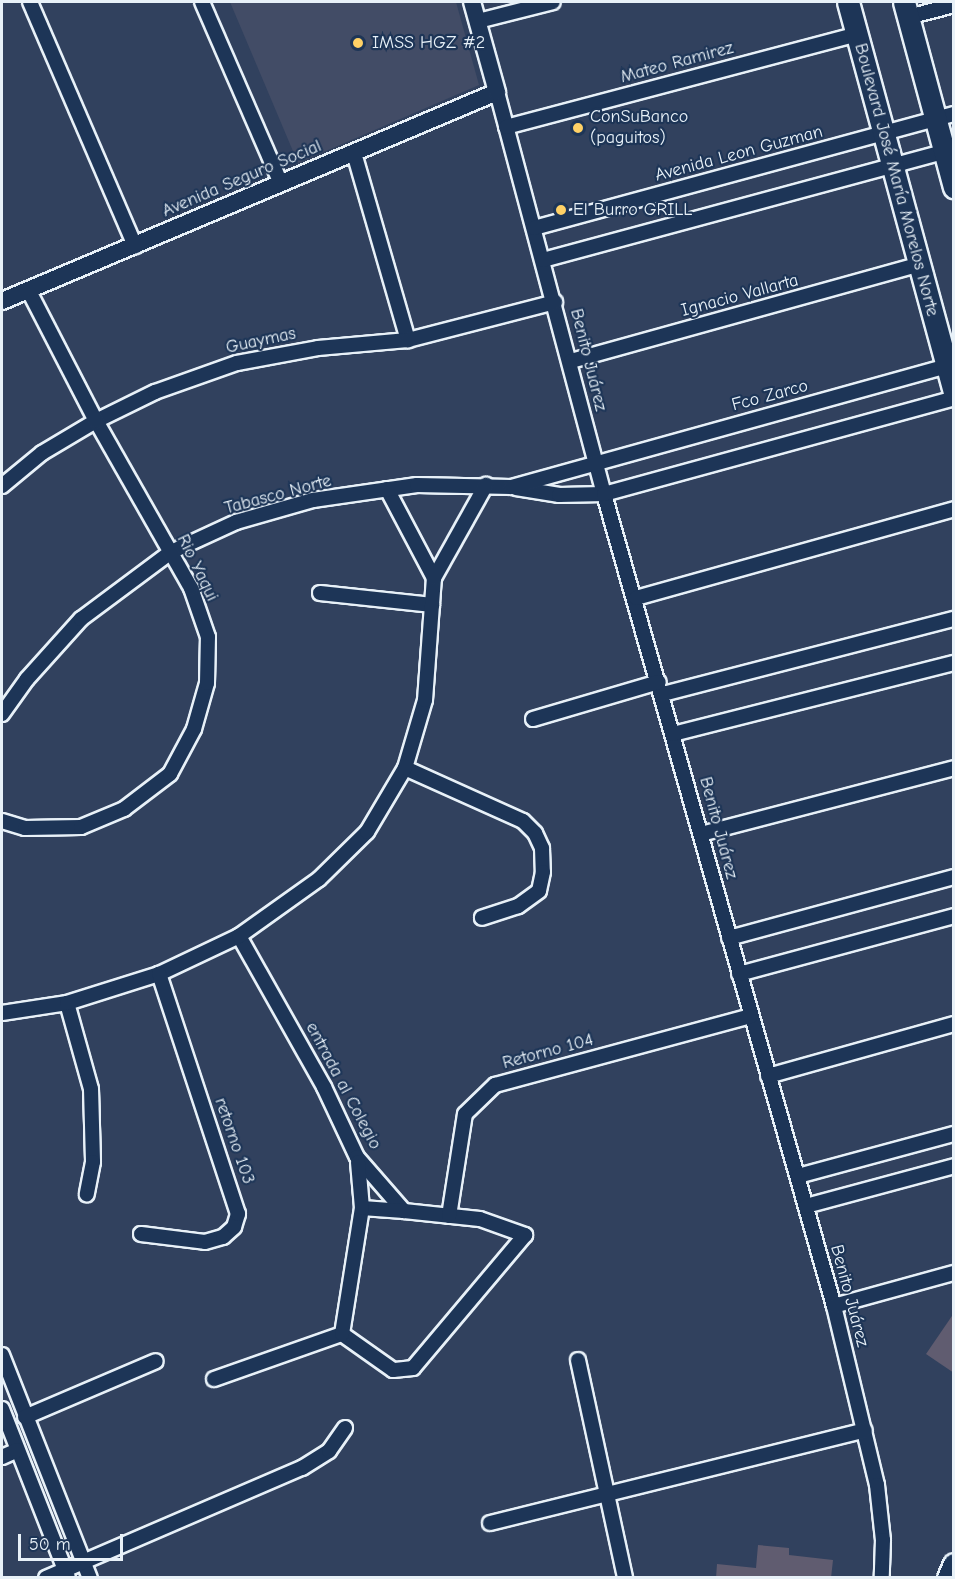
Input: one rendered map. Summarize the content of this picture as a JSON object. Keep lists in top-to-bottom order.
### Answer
{
  "streets": {
    "main road": ["Boulevard José María Morelos Norte"],
    "street": [
      "Mateo Ramirez",
      "Avenida Leon Guzman",
      "Avenida Seguro Social",
      "Ignacio Vallarta",
      "Guaymas",
      "Benito Juárez",
      "Fco Zarco",
      "Tabasco Norte",
      "Rio Yaqui",
      "Retorno 104",
      "entrada al Colegio",
      "retorno 103"
    ]
  },
  "crossings": [
    ["Mateo Ramirez", "Boulevard José María Morelos Norte"],
    ["Mateo Ramirez", "Benito Juárez"],
    ["Avenida Leon Guzman", "Boulevard José María Morelos Norte"],
    ["Avenida Leon Guzman", "Benito Juárez"],
    ["Avenida Seguro Social", "Benito Juárez"],
    ["Avenida Seguro Social", "Rio Yaqui"],
    ["Boulevard José María Morelos Norte", "Ignacio Vallarta"],
    ["Boulevard José María Morelos Norte", "Fco Zarco"],
    ["Ignacio Vallarta", "Benito Juárez"],
    ["Guaymas", "Benito Juárez"],
    ["Guaymas", "Rio Yaqui"],
    ["Benito Juárez", "Fco Zarco"],
    ["Benito Juárez", "Tabasco Norte"],
    ["Benito Juárez", "Retorno 104"],
    ["Fco Zarco", "Tabasco Norte"],
    ["Tabasco Norte", "Rio Yaqui"]
  ],
  "places": ["IMSS HGZ #2", "ConSuBanco (paguitos)", "El Burro GRILL"],
  "scale_bar": "50 m"
}
